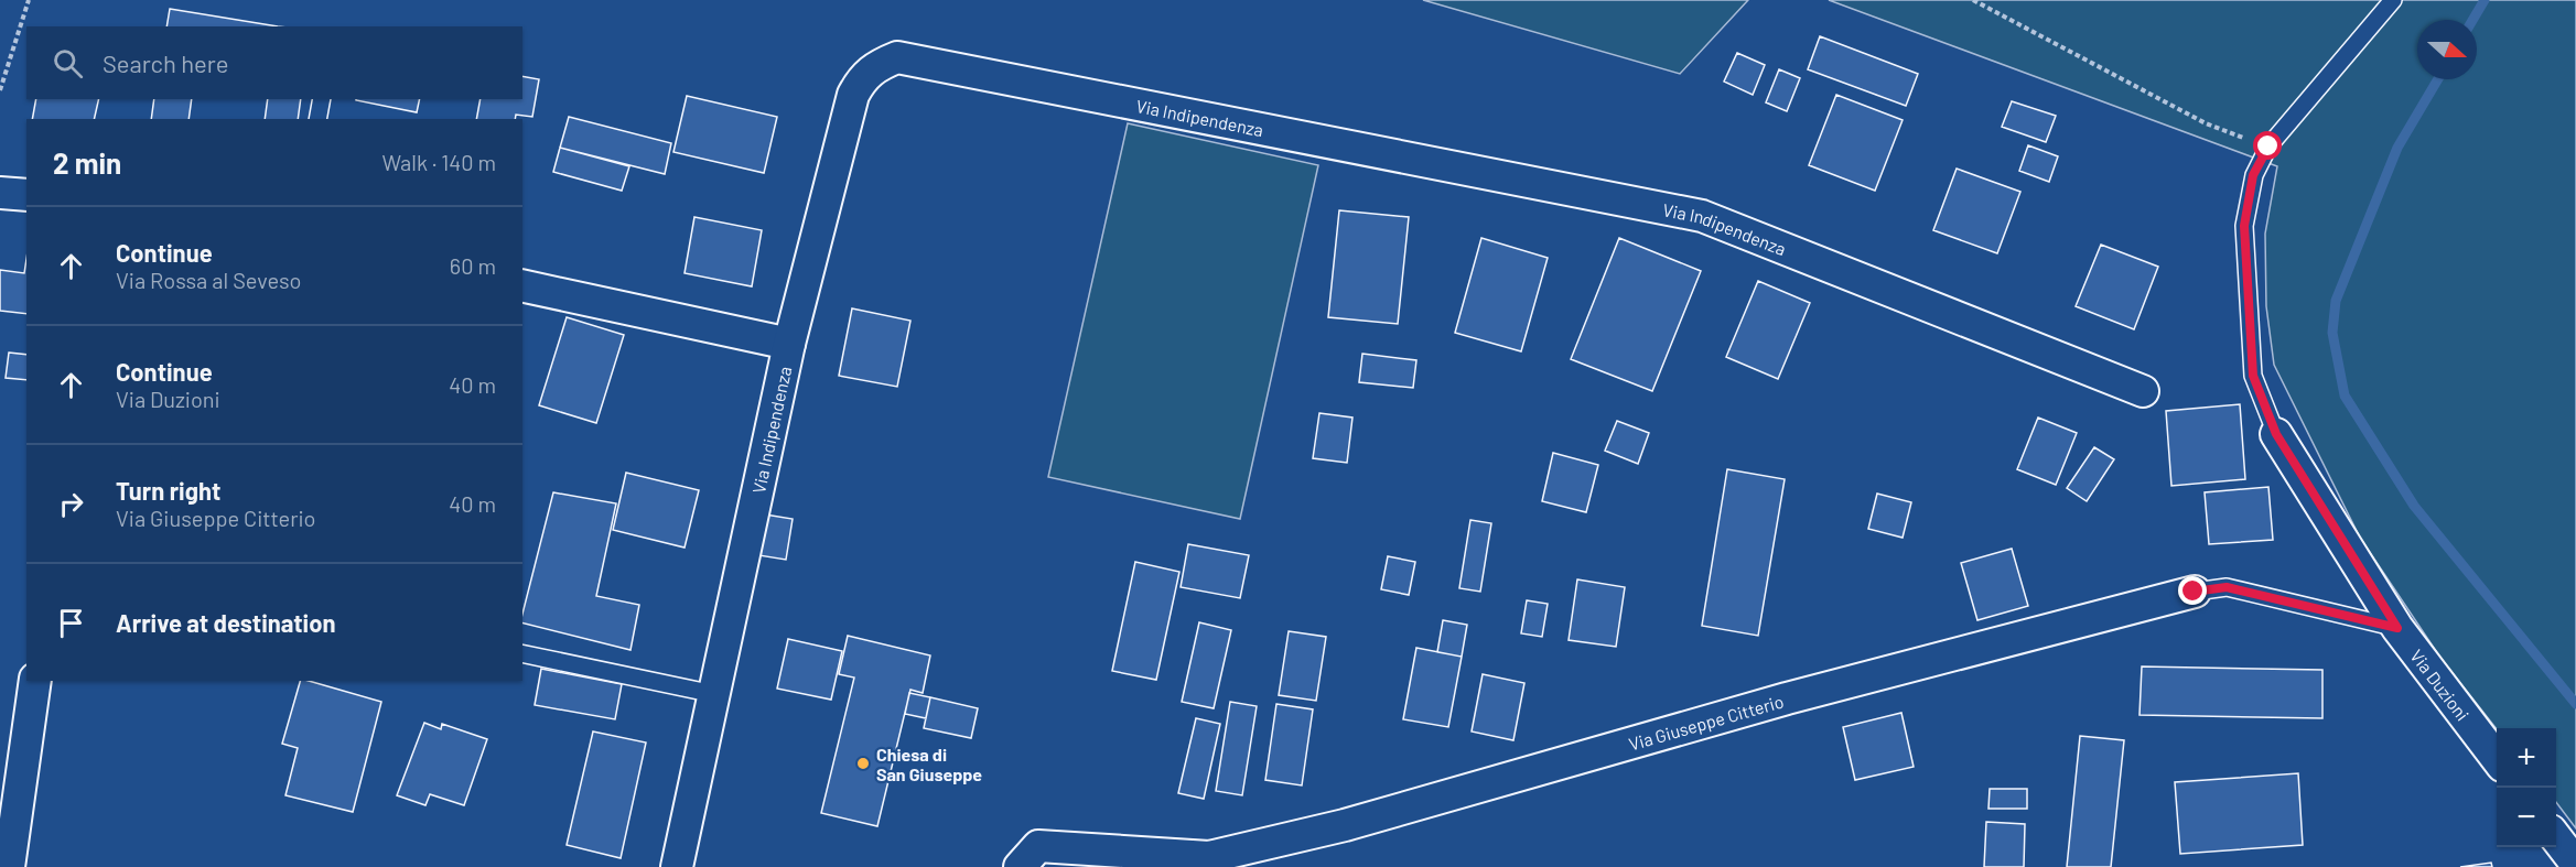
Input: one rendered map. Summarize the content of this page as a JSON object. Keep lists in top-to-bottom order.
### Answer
{
  "streets": {
    "street": ["Via Indipendenza", "Via Duzioni", "Via Giuseppe Citterio"]
  },
  "crossings": [
    ["Via Duzioni", "Via Giuseppe Citterio"]
  ],
  "places": ["Chiesa di San Giuseppe"],
  "north": "right",
  "page": {
    "search": "Search here",
    "heading": ["2 min", "Walk · 140 m"],
    "list": [
      ["Continue", "Via Rossa al Seveso", "60 m"],
      ["Continue", "Via Duzioni", "40 m"],
      ["Turn right", "Via Giuseppe Citterio", "40 m"],
      "Arrive at destination"
    ],
    "map_buttons": ["+", "−"]
  }
}
